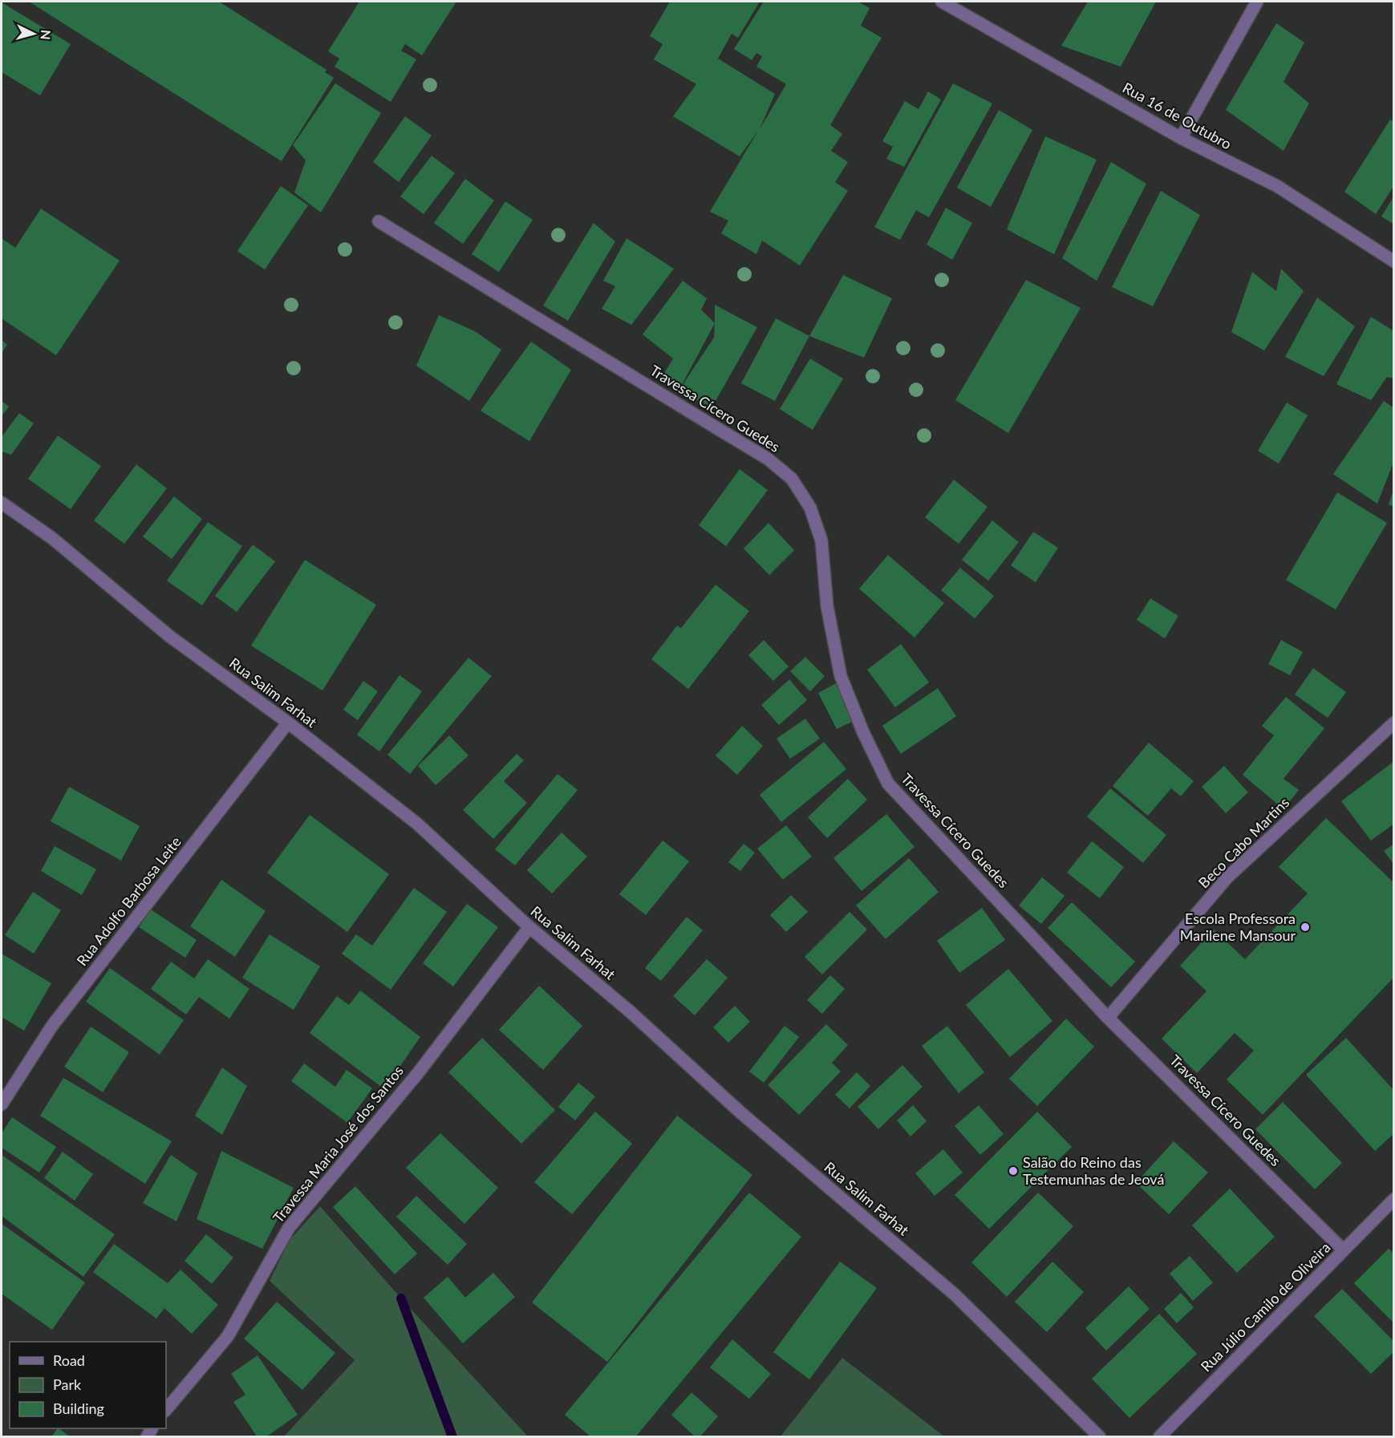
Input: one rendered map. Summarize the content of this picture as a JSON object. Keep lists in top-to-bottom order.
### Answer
{
  "streets": {
    "street": [
      "Rua 16 de Outubro",
      "Travessa Cícero Guedes",
      "Rua Salim Farhat",
      "Beco Cabo Martins",
      "Rua Adolfo Barbosa Leite",
      "Travessa Maria José dos Santos",
      "Rua Júlio Camilo de Oliveira"
    ]
  },
  "crossings": [
    ["Travessa Cícero Guedes", "Beco Cabo Martins"],
    ["Travessa Cícero Guedes", "Rua Júlio Camilo de Oliveira"],
    ["Rua Salim Farhat", "Rua Adolfo Barbosa Leite"],
    ["Rua Salim Farhat", "Travessa Maria José dos Santos"]
  ],
  "places": ["Escola Professora Marilene Mansour", "Salão do Reino das Testemunhas de Jeová"],
  "legend": ["Road", "Park", "Building"],
  "north": "right"
}
